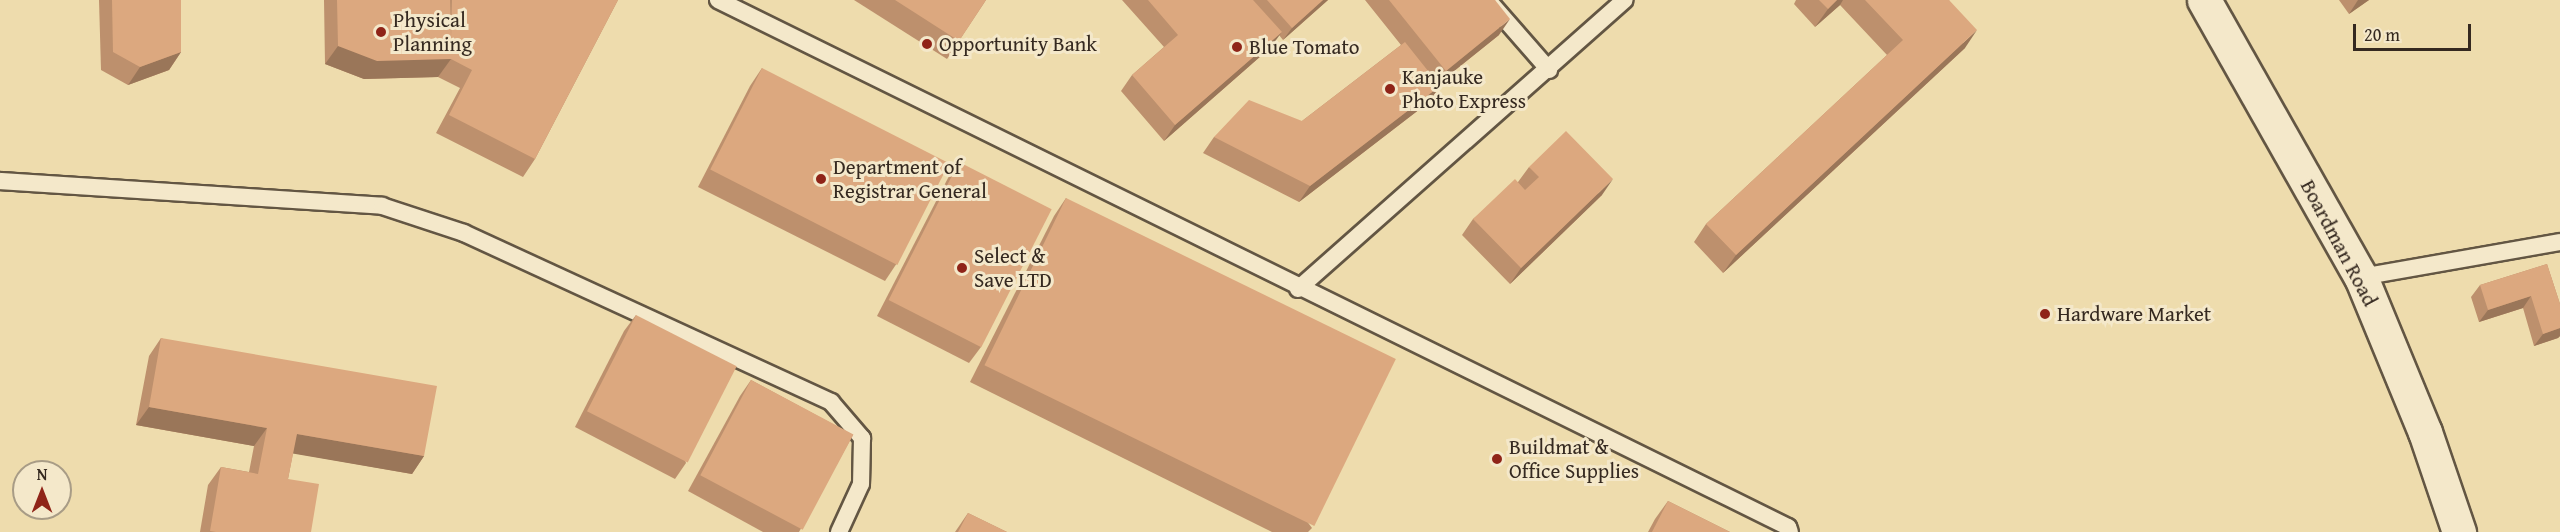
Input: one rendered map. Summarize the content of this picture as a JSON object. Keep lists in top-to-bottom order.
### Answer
{
  "streets": {
    "street": ["Boardman Road"]
  },
  "places": [
    "Physical Planning",
    "Opportunity Bank",
    "Blue Tomato",
    "Kanjauke Photo Express",
    "Department of Registrar General",
    "Select & Save LTD",
    "Hardware Market",
    "Buildmat & Office Supplies"
  ],
  "scale_bar": "20 m",
  "north": "top"
}
